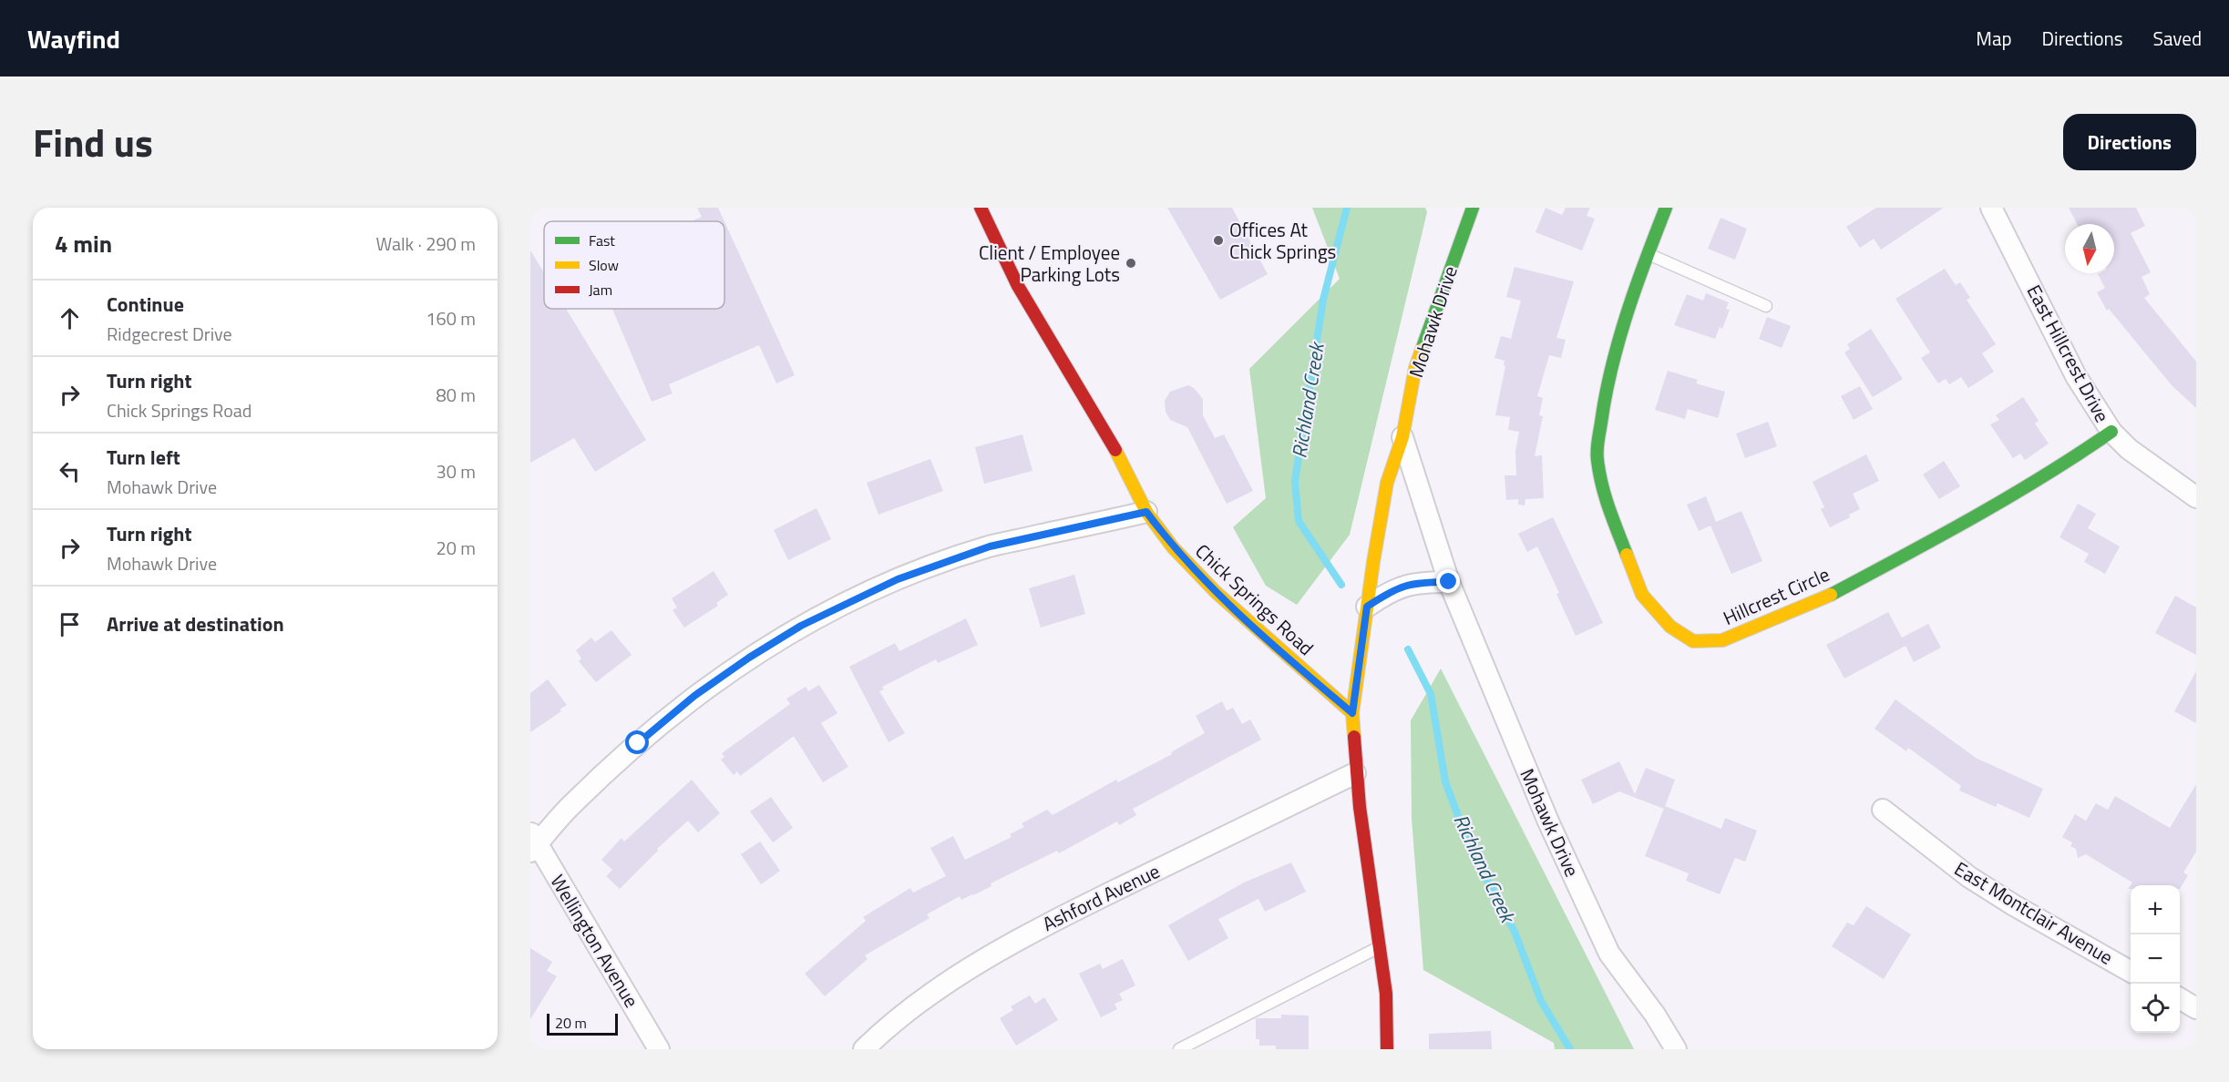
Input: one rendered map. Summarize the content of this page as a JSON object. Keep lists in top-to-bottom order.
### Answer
{
  "streets": {
    "street": [
      "Mohawk Drive",
      "East Hillcrest Drive",
      "Hillcrest Circle",
      "Chick Springs Road",
      "Ashford Avenue",
      "East Montclair Avenue",
      "Wellington Avenue"
    ]
  },
  "crossings": [
    ["Mohawk Drive", "Chick Springs Road"],
    ["East Hillcrest Drive", "Hillcrest Circle"]
  ],
  "water": ["Richland Creek"],
  "places": ["Offices At Chick Springs", "Client / Employee Parking Lots"],
  "legend": ["Fast", "Slow", "Jam"],
  "scale_bar": "20 m",
  "north": "bottom",
  "page": {
    "header": "Wayfind",
    "nav": ["Map", "Directions", "Saved"],
    "title": "Find us",
    "buttons": "Directions",
    "heading": ["4 min", "Walk · 290 m"],
    "list": [
      ["Continue", "Ridgecrest Drive", "160 m"],
      ["Turn right", "Chick Springs Road", "80 m"],
      ["Turn left", "Mohawk Drive", "30 m"],
      ["Turn right", "Mohawk Drive", "20 m"],
      "Arrive at destination"
    ],
    "map_buttons": ["+", "−"],
    "scale": "20 m"
  }
}
